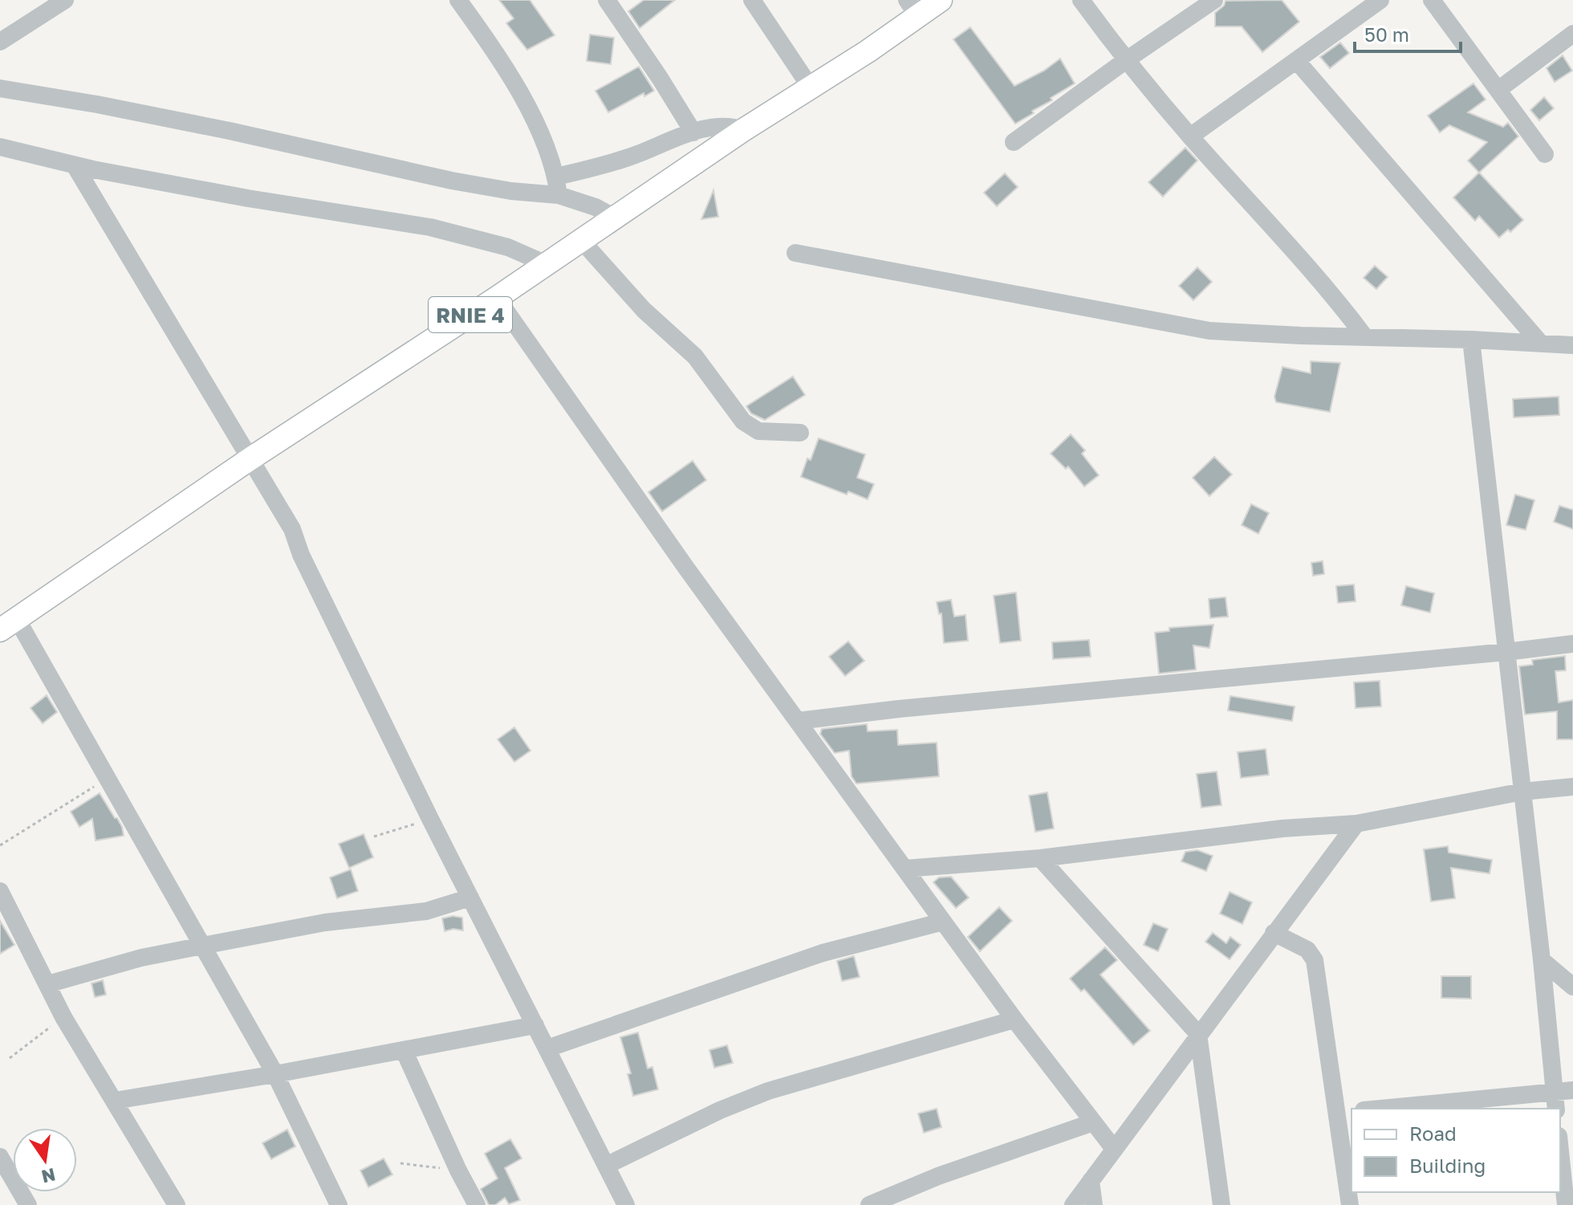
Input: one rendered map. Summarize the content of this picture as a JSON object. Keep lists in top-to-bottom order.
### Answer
{
  "streets": {
    "main road": ["RNIE 4"]
  },
  "legend": ["Road", "Building"],
  "scale_bar": "50 m",
  "north": "bottom"
}
